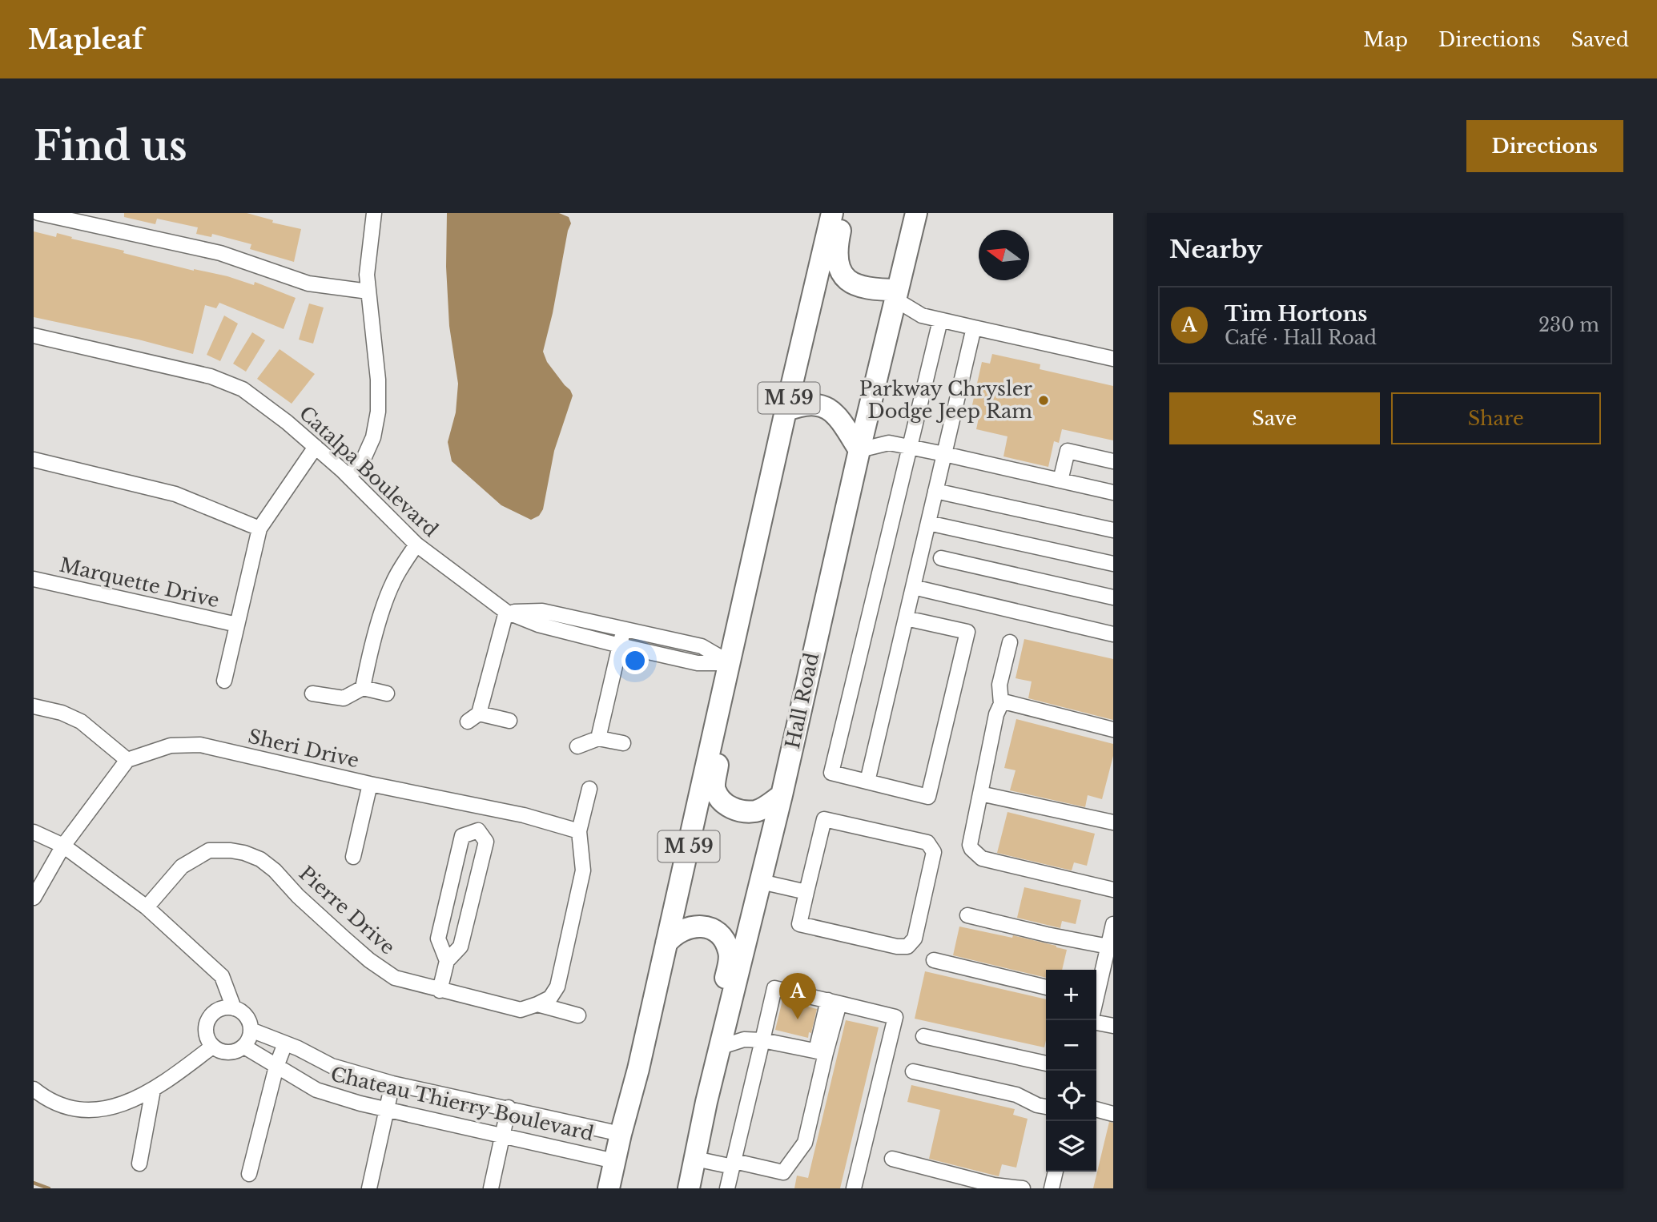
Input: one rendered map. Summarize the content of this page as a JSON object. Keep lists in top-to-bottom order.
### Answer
{
  "streets": {
    "highway": ["M 59", "Hall Road"],
    "street": [
      "Catalpa Boulevard",
      "Marquette Drive",
      "Sheri Drive",
      "Pierre Drive",
      "Chateau Thierry Boulevard"
    ]
  },
  "crossings": [
    ["M 59", "Catalpa Boulevard"],
    ["M 59", "Chateau Thierry Boulevard"]
  ],
  "places": ["Parkway Chrysler Dodge Jeep Ram"],
  "north": "left",
  "page": {
    "header": "Mapleaf",
    "nav": ["Map", "Directions", "Saved"],
    "buttons": [
      "Directions",
      ["Save", "Share"]
    ],
    "title": "Find us",
    "heading": "Nearby",
    "list": [
      {
        "mark": "A",
        "name": "Tim Hortons",
        "note": "Café · Hall Road",
        "value": "230 m"
      }
    ],
    "map_buttons": ["+", "−"],
    "pins": "A"
  }
}
